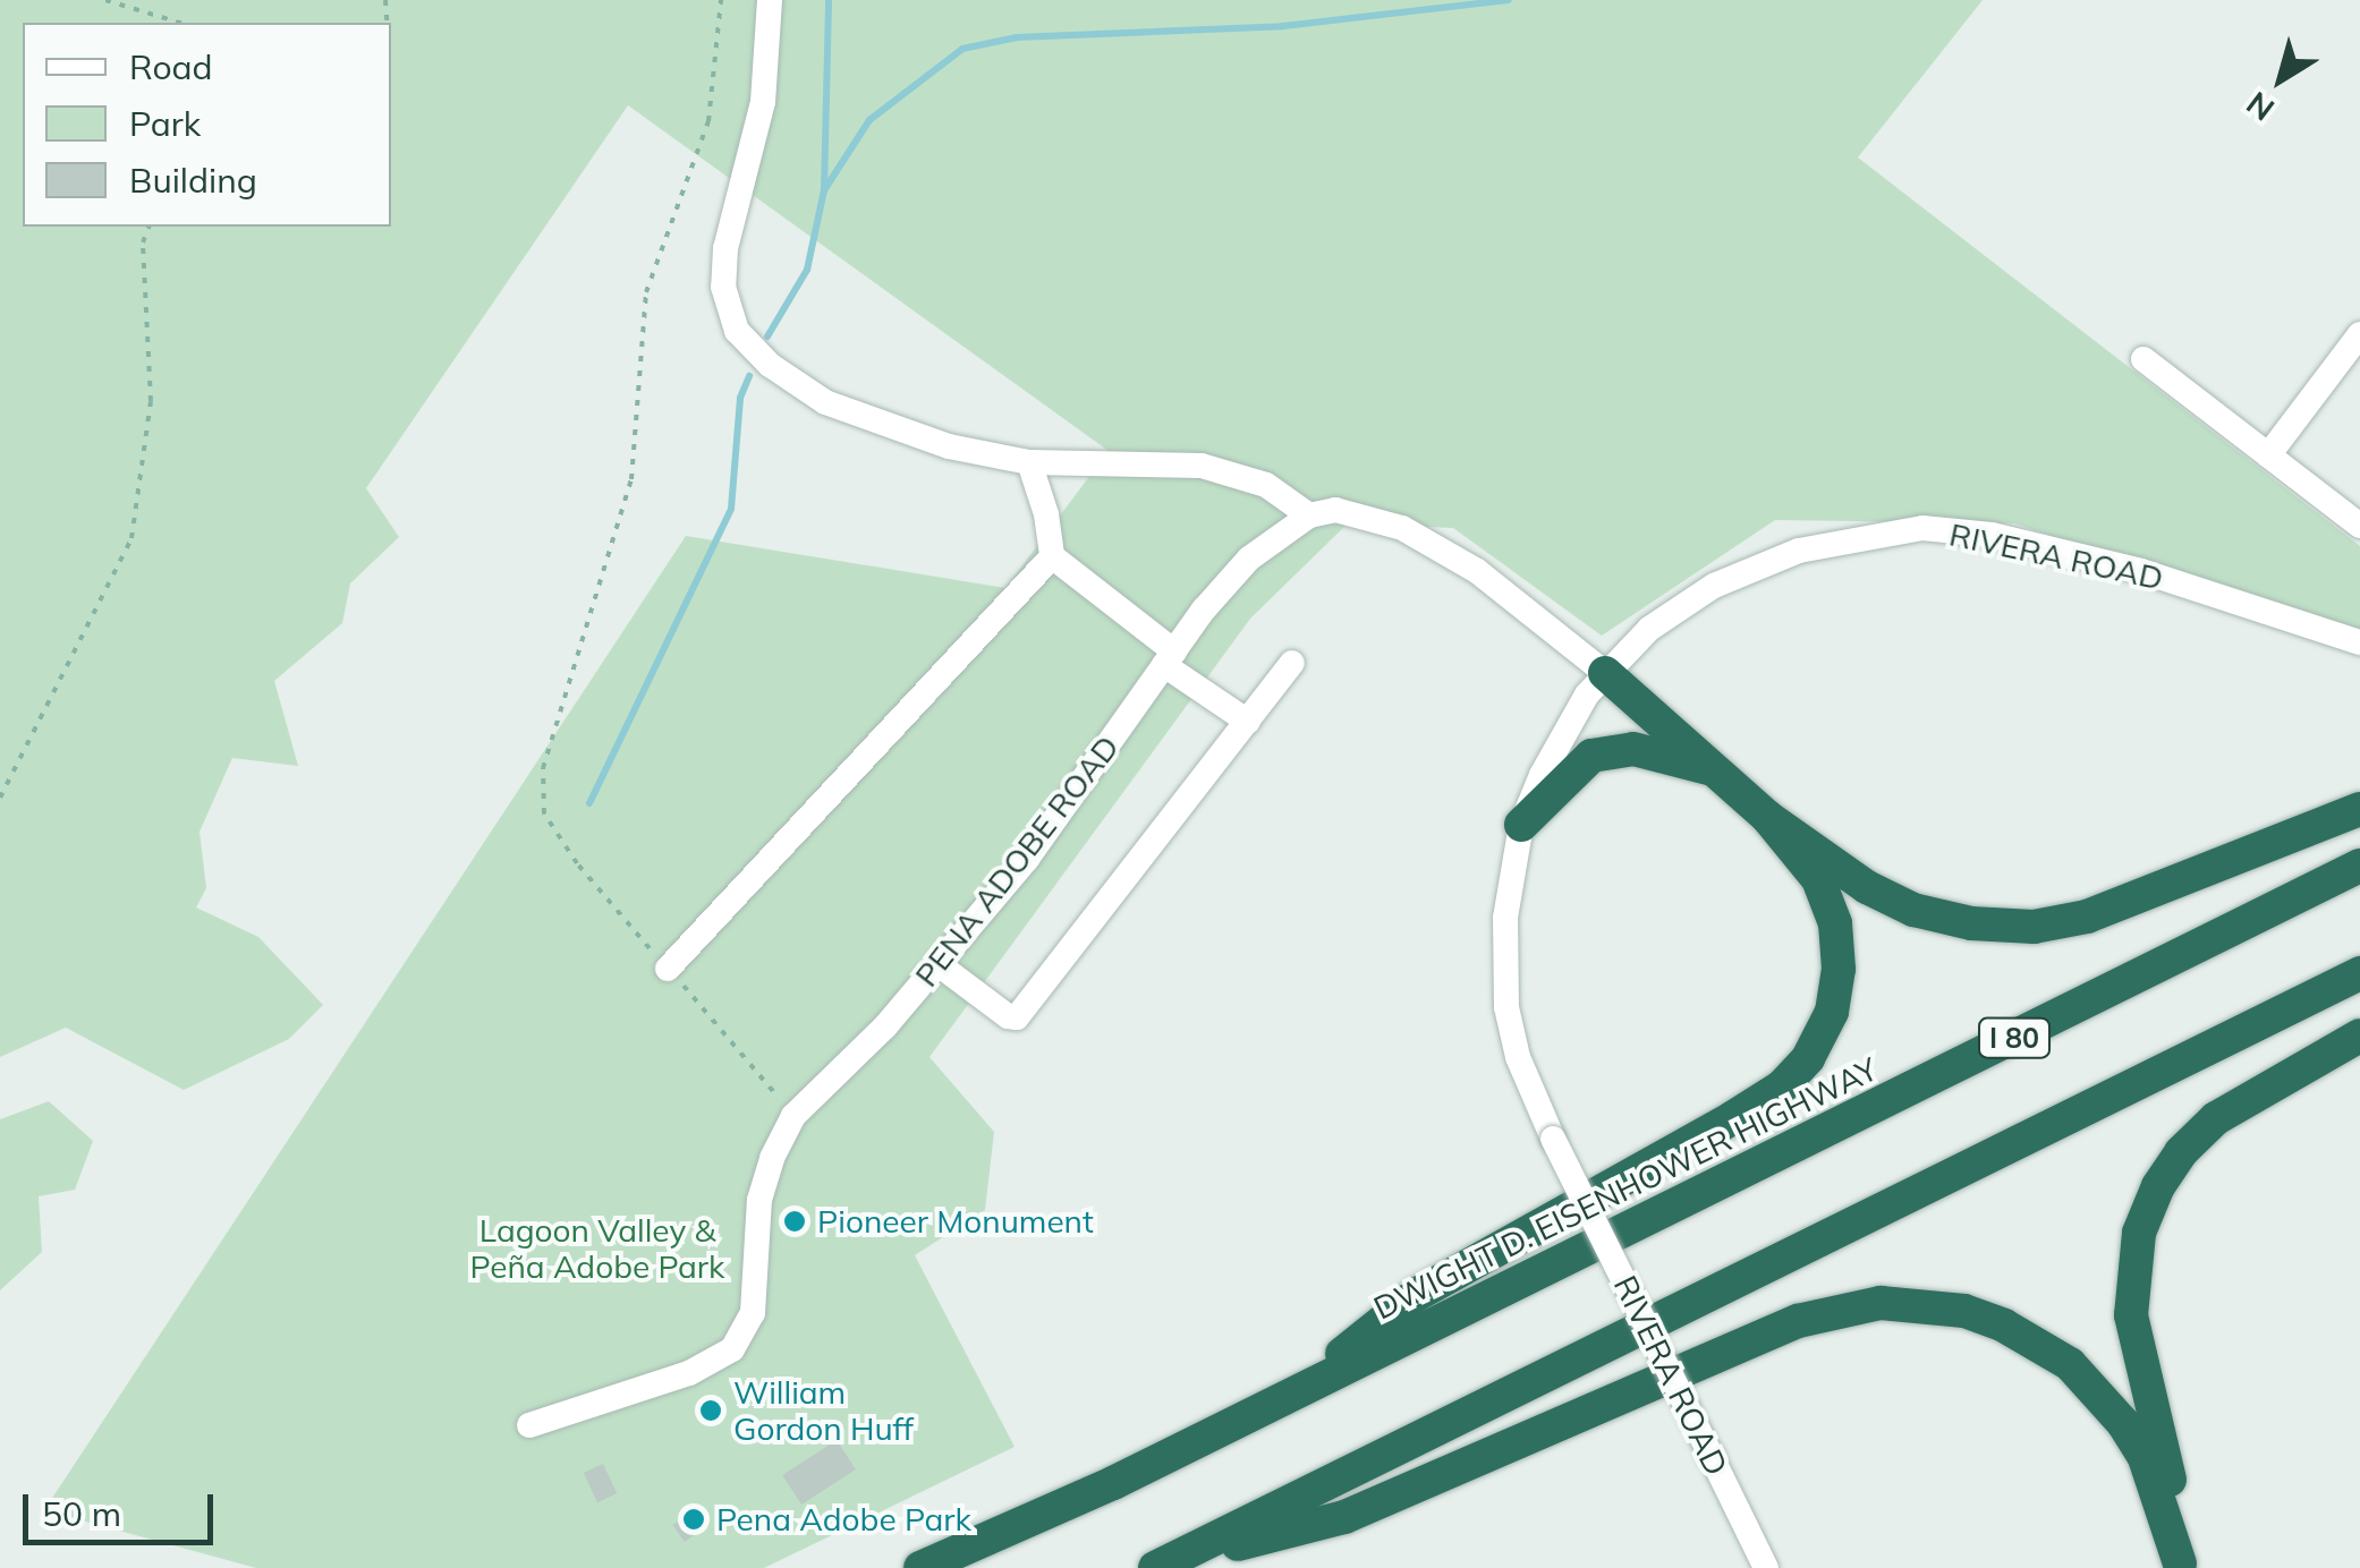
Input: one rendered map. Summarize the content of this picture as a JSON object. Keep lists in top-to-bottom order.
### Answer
{
  "streets": {
    "highway": ["I 80", "DWIGHT D. EISENHOWER HIGHWAY"],
    "street": ["RIVERA ROAD", "PENA ADOBE ROAD"]
  },
  "parks": ["Lagoon Valley & Peña Adobe Park"],
  "places": ["Pioneer Monument", "William Gordon Huff", "Pena Adobe Park"],
  "legend": ["Road", "Park", "Building"],
  "scale_bar": "50 m",
  "north": "bottom left"
}
